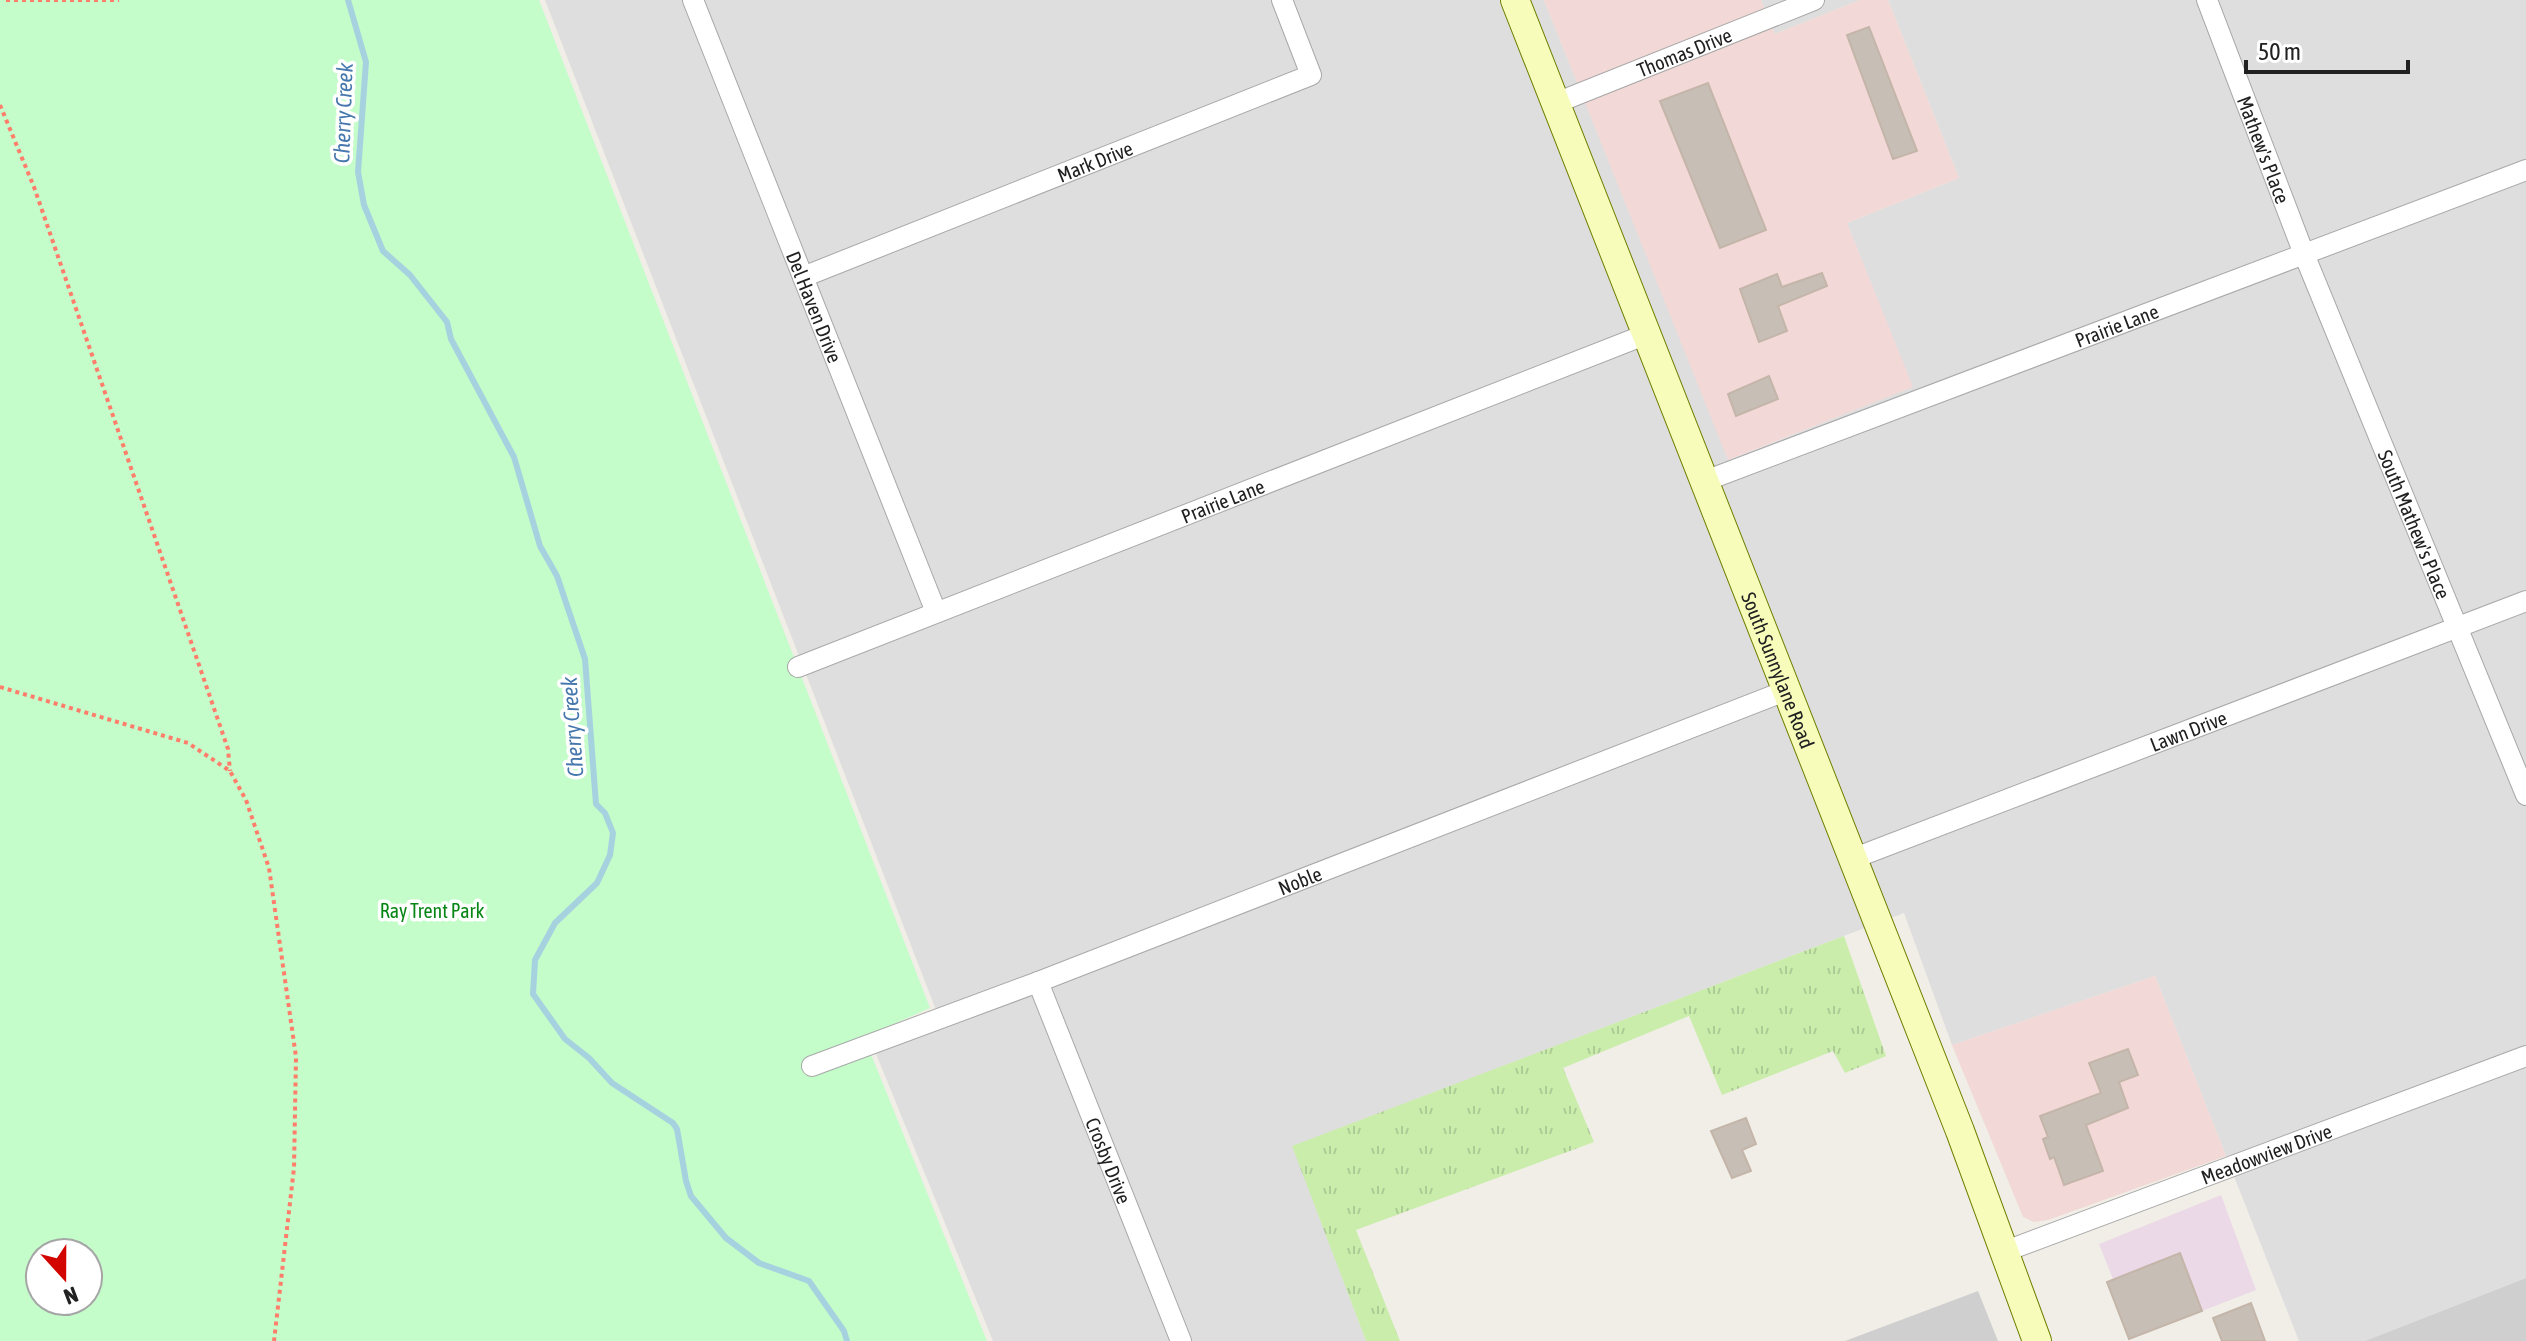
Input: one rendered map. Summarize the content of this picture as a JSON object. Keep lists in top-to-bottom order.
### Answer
{
  "streets": {
    "main road": ["South Sunnylane Road"],
    "street": [
      "Thomas Drive",
      "Mathew's Place",
      "Mark Drive",
      "Del Haven Drive",
      "Prairie Lane",
      "South Mathew's Place",
      "Lawn Drive",
      "Noble",
      "Meadowview Drive",
      "Crosby Drive"
    ]
  },
  "crossings": [
    ["Thomas Drive", "South Sunnylane Road"],
    ["Mathew's Place", "Prairie Lane"],
    ["Mathew's Place", "South Mathew's Place"],
    ["Mark Drive", "Del Haven Drive"],
    ["Del Haven Drive", "Prairie Lane"],
    ["Prairie Lane", "South Mathew's Place"],
    ["Prairie Lane", "South Sunnylane Road"],
    ["South Mathew's Place", "Lawn Drive"],
    ["South Sunnylane Road", "Lawn Drive"],
    ["South Sunnylane Road", "Noble"],
    ["South Sunnylane Road", "Meadowview Drive"],
    ["Noble", "Crosby Drive"]
  ],
  "water": ["Cherry Creek"],
  "parks": ["Ray Trent Park"],
  "scale_bar": "50 m",
  "north": "bottom"
}
